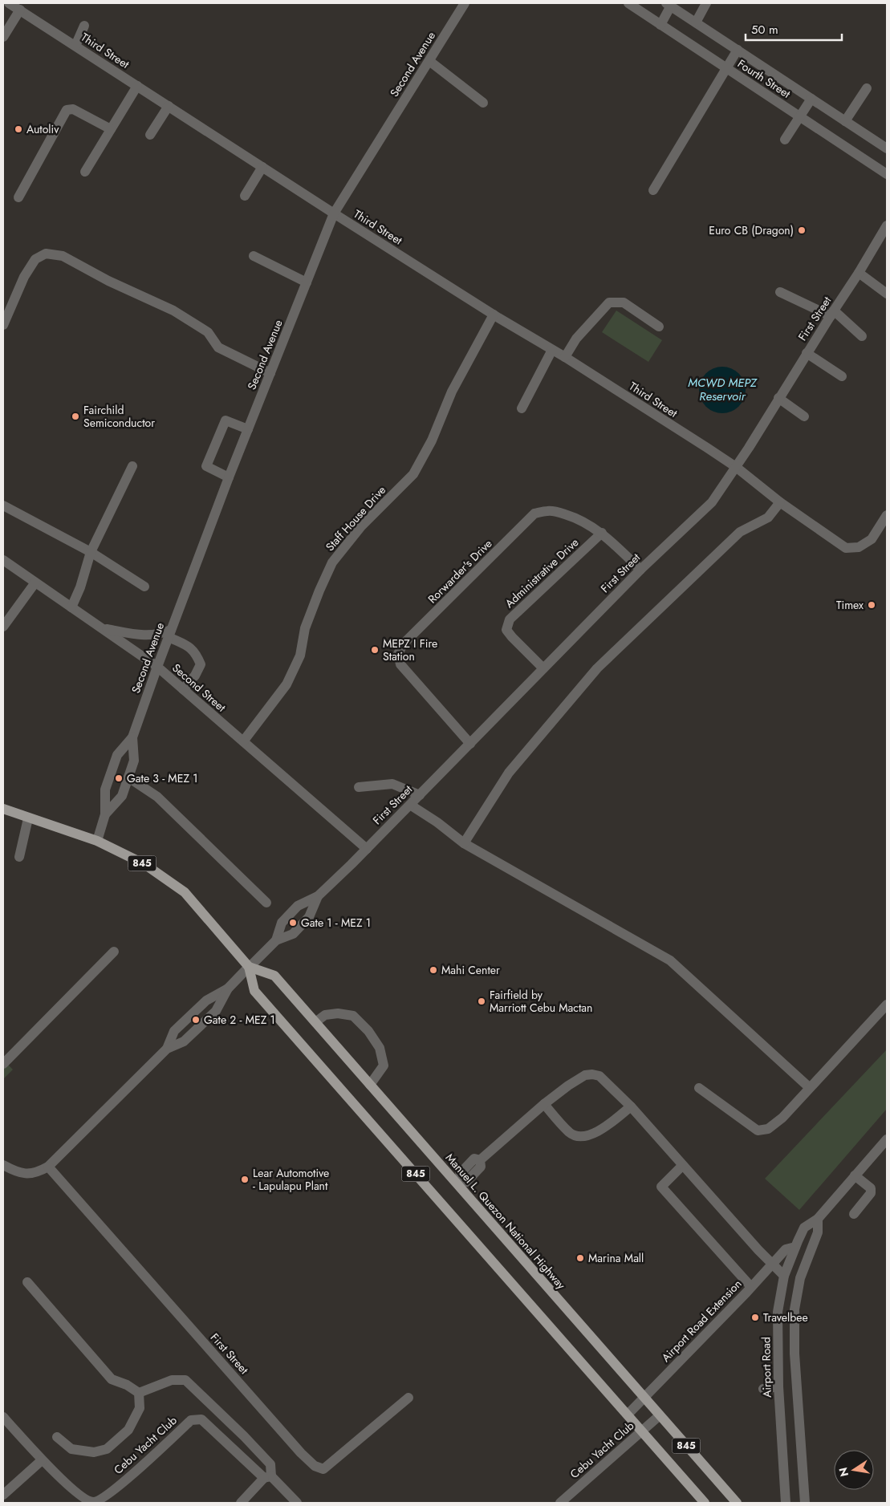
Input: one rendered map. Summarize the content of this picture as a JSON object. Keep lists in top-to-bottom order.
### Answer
{
  "streets": {
    "main road": ["845", "Manuel L. Quezon National Highway"],
    "street": [
      "Third Street",
      "Second Avenue",
      "Fourth Street",
      "First Street",
      "Staff House Drive",
      "Rorwarder's Drive",
      "Administrative Drive",
      "Second Street",
      "Airport Road Extension",
      "Airport Road",
      "Cebu Yacht Club"
    ]
  },
  "crossings": [
    ["Third Street", "Second Avenue"],
    ["Third Street", "First Street"],
    ["Third Street", "Staff House Drive"],
    ["Second Avenue", "Second Street"],
    ["Second Avenue", "Manuel L. Quezon National Highway"],
    ["First Street", "Rorwarder's Drive"],
    ["First Street", "Administrative Drive"],
    ["First Street", "Second Street"],
    ["First Street", "Manuel L. Quezon National Highway"],
    ["Staff House Drive", "Second Street"],
    ["Rorwarder's Drive", "Administrative Drive"],
    ["Manuel L. Quezon National Highway", "Airport Road Extension"],
    ["Manuel L. Quezon National Highway", "Cebu Yacht Club"],
    ["Airport Road Extension", "Airport Road"]
  ],
  "water": ["MCWD MEPZ Reservoir"],
  "places": [
    "Autoliv",
    "Euro CB (Dragon)",
    "Fairchild Semiconductor",
    "Timex",
    "MEPZ I Fire Station",
    "Gate 3 - MEZ 1",
    "Gate 1 - MEZ 1",
    "Mahi Center",
    "Fairfield by Marriott Cebu Mactan",
    "Gate 2 - MEZ 1",
    "Lear Automotive - Lapulapu Plant",
    "Marina Mall",
    "Travelbee"
  ],
  "scale_bar": "50 m",
  "north": "left"
}
